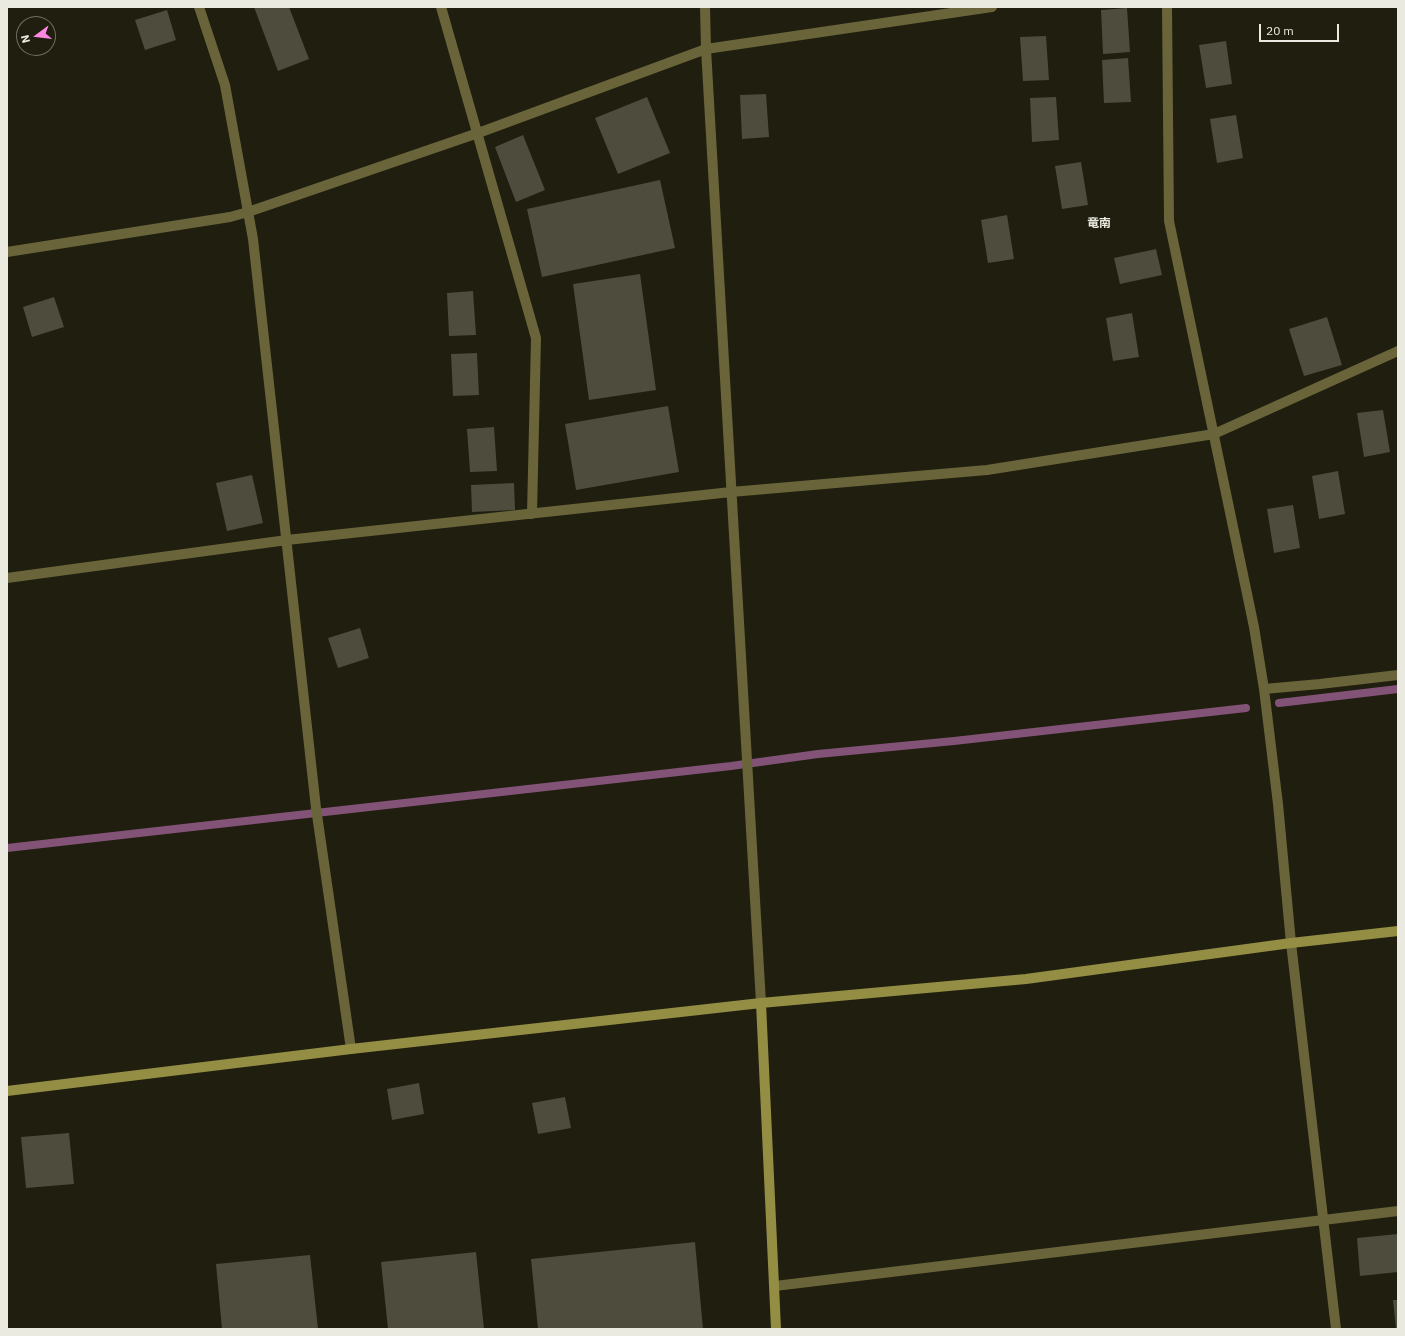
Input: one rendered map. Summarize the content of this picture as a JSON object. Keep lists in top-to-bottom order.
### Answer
{
  "districts": ["竜南"],
  "scale_bar": "20 m",
  "north": "left"
}
